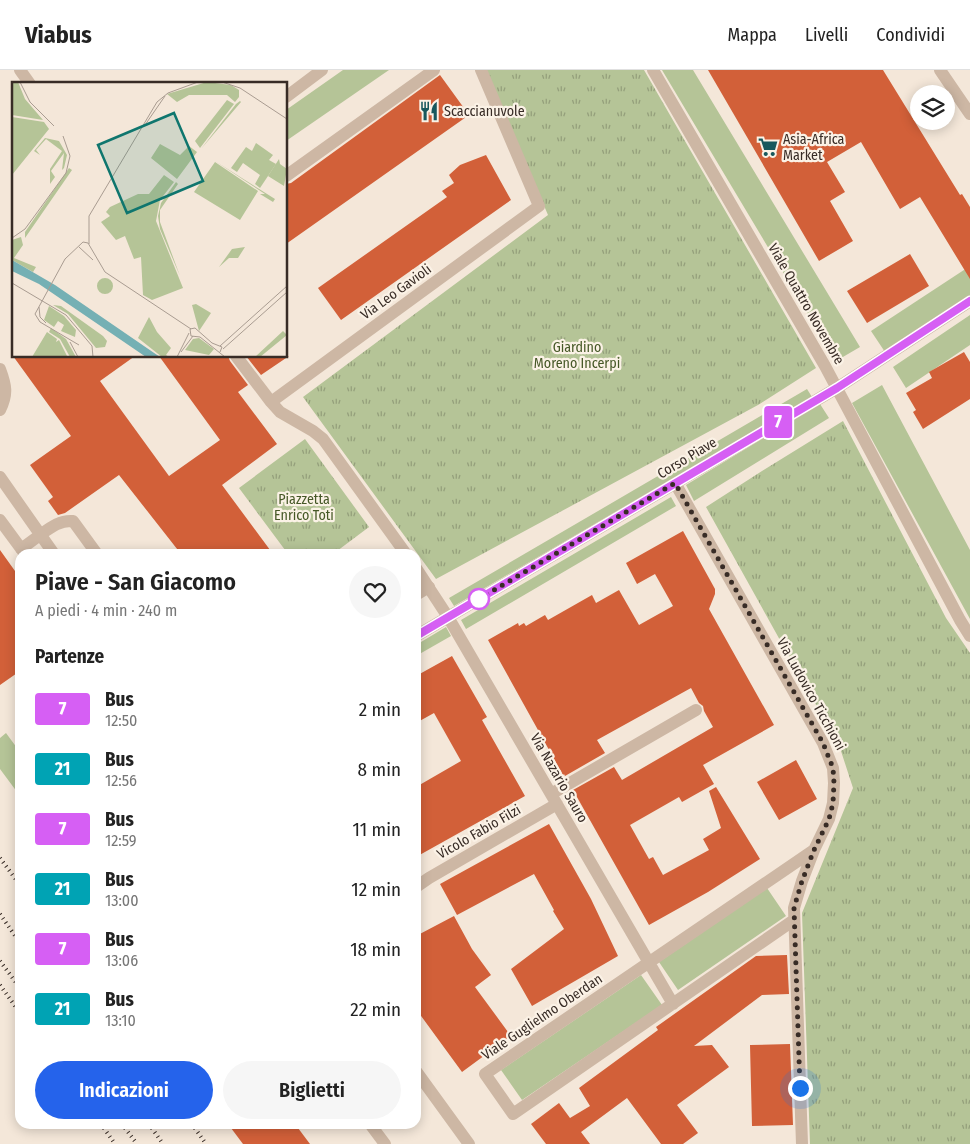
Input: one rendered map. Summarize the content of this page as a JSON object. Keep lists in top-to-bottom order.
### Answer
{
  "streets": {
    "street": [
      "Via Leo Gavioli",
      "Viale Quattro Novembre",
      "Corso Piave",
      "Via Ludovico Ticchioni",
      "Via Nazario Sauro",
      "Vicolo Fabio Filzi",
      "Viale Guglielmo Oberdan"
    ]
  },
  "crossings": [
    ["Viale Quattro Novembre", "Corso Piave"],
    ["Corso Piave", "Via Ludovico Ticchioni"],
    ["Corso Piave", "Via Nazario Sauro"],
    ["Via Ludovico Ticchioni", "Viale Guglielmo Oberdan"],
    ["Via Nazario Sauro", "Vicolo Fabio Filzi"],
    ["Via Nazario Sauro", "Viale Guglielmo Oberdan"]
  ],
  "parks": ["Giardino Moreno Incerpi", "Piazzetta Enrico Toti"],
  "places": {
    "restaurant": ["Scaccianuvole"],
    "supermarket": ["Asia-Africa Market"]
  },
  "lines": ["bus line 7"],
  "page": {
    "header": "Viabus",
    "nav": ["Mappa", "Livelli", "Condividi"],
    "on_map": "7",
    "heading": [
      ["Piave - San Giacomo", "A piedi · 4 min · 240 m"],
      "Partenze"
    ],
    "list": [
      {
        "mark": "7",
        "name": "Bus",
        "note": "12:50",
        "value": "2 min"
      },
      {
        "mark": "21",
        "name": "Bus",
        "note": "12:56",
        "value": "8 min"
      },
      {
        "mark": "7",
        "name": "Bus",
        "note": "12:59",
        "value": "11 min"
      },
      {
        "mark": "21",
        "name": "Bus",
        "note": "13:00",
        "value": "12 min"
      },
      {
        "mark": "7",
        "name": "Bus",
        "note": "13:06",
        "value": "18 min"
      },
      {
        "mark": "21",
        "name": "Bus",
        "note": "13:10",
        "value": "22 min"
      }
    ],
    "buttons": ["Indicazioni", "Biglietti"]
  }
}
